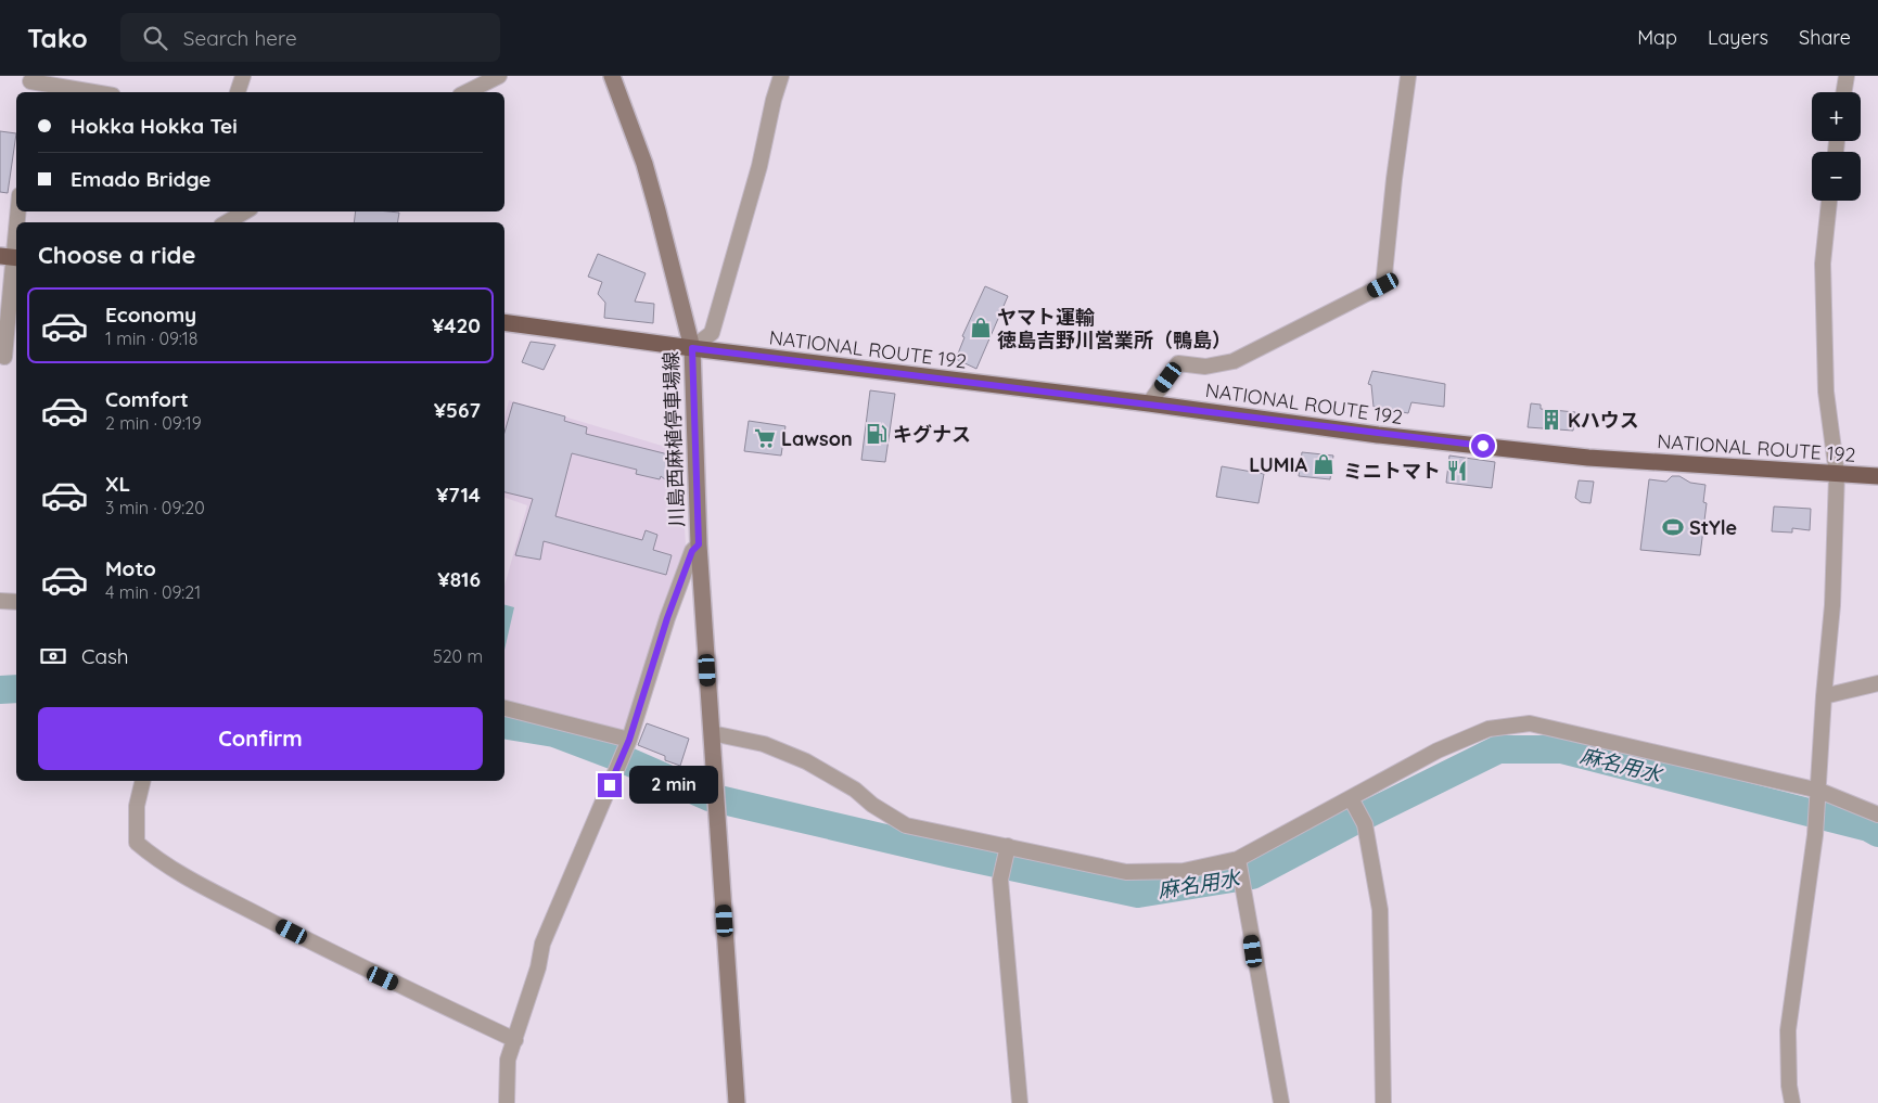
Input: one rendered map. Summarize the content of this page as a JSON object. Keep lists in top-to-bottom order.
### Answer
{
  "streets": {
    "highway": ["NATIONAL ROUTE 192"],
    "main road": ["川島西麻植停車場線"]
  },
  "crossings": [
    ["NATIONAL ROUTE 192", "川島西麻植停車場線"]
  ],
  "water": ["麻名用水"],
  "places": {
    "shop": ["ヤマト運輸 徳島吉野川営業所（鴨島）", "LUMIA"],
    "building": ["Kハウス"],
    "fuel station": ["キグナス"],
    "supermarket": ["Lawson"],
    "restaurant": ["ミニトマト"],
    "sports": ["StYle"]
  },
  "page": {
    "header": "Tako",
    "search": "Search here",
    "nav": ["Map", "Layers", "Share"],
    "map_buttons": ["+", "−"],
    "banner": ["Hokka Hokka Tei", "Emado Bridge"],
    "heading": "Choose a ride",
    "list": [
      {
        "name": "Economy",
        "note": "1 min · 09:18",
        "value": "¥420"
      },
      {
        "name": "Comfort",
        "note": "2 min · 09:19",
        "value": "¥567"
      },
      {
        "name": "XL",
        "note": "3 min · 09:20",
        "value": "¥714"
      },
      {
        "name": "Moto",
        "note": "4 min · 09:21",
        "value": "¥816"
      }
    ],
    "pay": ["Cash", "520 m"],
    "buttons": "Confirm",
    "bubble": "2 min"
  }
}
